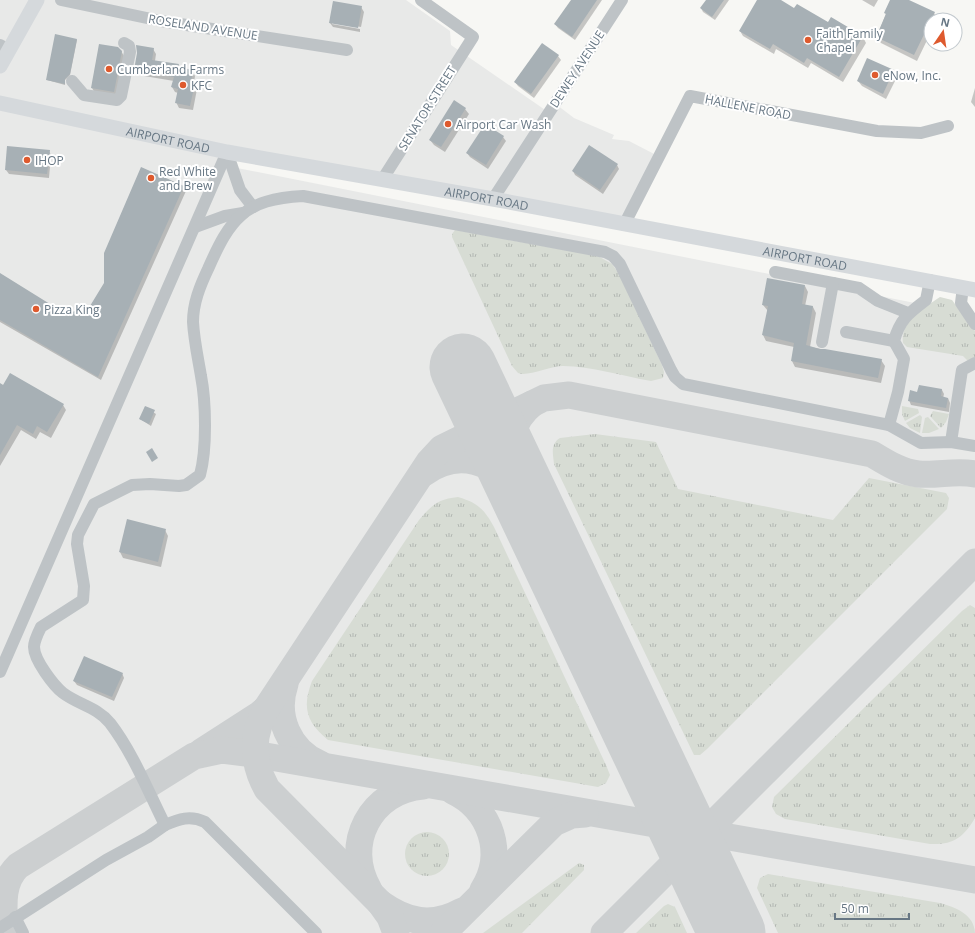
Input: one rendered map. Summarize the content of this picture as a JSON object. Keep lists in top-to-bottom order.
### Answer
{
  "streets": {
    "main road": ["AIRPORT ROAD"],
    "street": [
      "ROSELAND AVENUE",
      "DEWEY AVENUE",
      "HALLENE ROAD",
      "SENATOR STREET"
    ]
  },
  "crossings": [
    ["DEWEY AVENUE", "AIRPORT ROAD"],
    ["HALLENE ROAD", "AIRPORT ROAD"],
    ["SENATOR STREET", "AIRPORT ROAD"]
  ],
  "places": [
    "Faith Family Chapel",
    "Cumberland Farms",
    "eNow, Inc.",
    "KFC",
    "Airport Car Wash",
    "IHOP",
    "Red White and Brew",
    "Pizza King"
  ],
  "scale_bar": "50 m",
  "north": "top"
}
